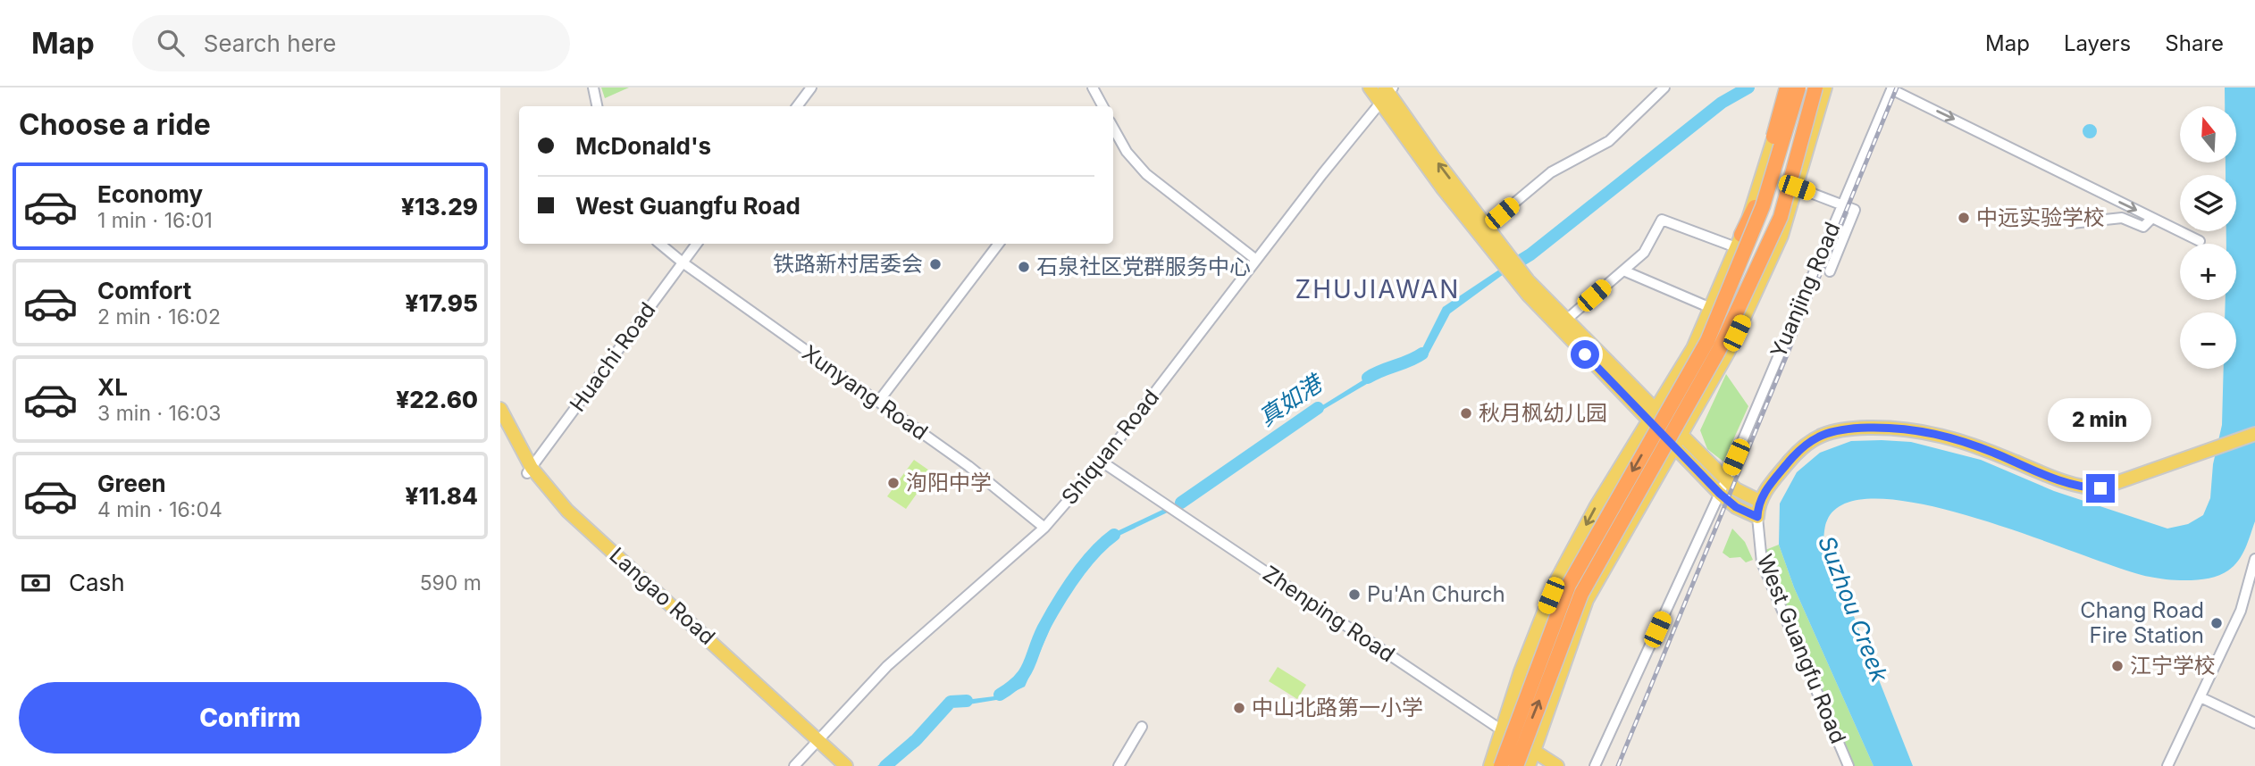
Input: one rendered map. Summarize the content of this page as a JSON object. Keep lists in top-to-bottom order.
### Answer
{
  "streets": {
    "main road": ["Langao Road", "Zhenping Road", "West Guangfu Road"],
    "street": [
      "Yuanjing Road",
      "Huachi Road",
      "Xunyang Road",
      "Shiquan Road"
    ]
  },
  "crossings": [
    ["Huachi Road", "Xunyang Road"],
    ["Huachi Road", "Langao Road"],
    ["Xunyang Road", "Shiquan Road"],
    ["Shiquan Road", "Langao Road"],
    ["Shiquan Road", "Zhenping Road"]
  ],
  "districts": ["ZHUJIAWAN"],
  "water": ["真如港", "Suzhou Creek"],
  "places": [
    "中远实验学校",
    "铁路新村居委会",
    "石泉社区党群服务中心",
    "秋月枫幼儿园",
    "洵阳中学",
    "Pu'An Church",
    "Chang Road Fire Station",
    "江宁学校",
    "中山北路第一小学"
  ],
  "north": "top",
  "page": {
    "header": "Map",
    "search": "Search here",
    "nav": ["Map", "Layers", "Share"],
    "heading": "Choose a ride",
    "map_buttons": ["+", "−"],
    "banner": ["McDonald's", "West Guangfu Road"],
    "list": [
      {
        "name": "Economy",
        "note": "1 min · 16:01",
        "value": "¥13.29"
      },
      {
        "name": "Comfort",
        "note": "2 min · 16:02",
        "value": "¥17.95"
      },
      {
        "name": "XL",
        "note": "3 min · 16:03",
        "value": "¥22.60"
      },
      {
        "name": "Green",
        "note": "4 min · 16:04",
        "value": "¥11.84"
      }
    ],
    "bubble": "2 min",
    "pay": ["Cash", "590 m"],
    "buttons": "Confirm"
  }
}
